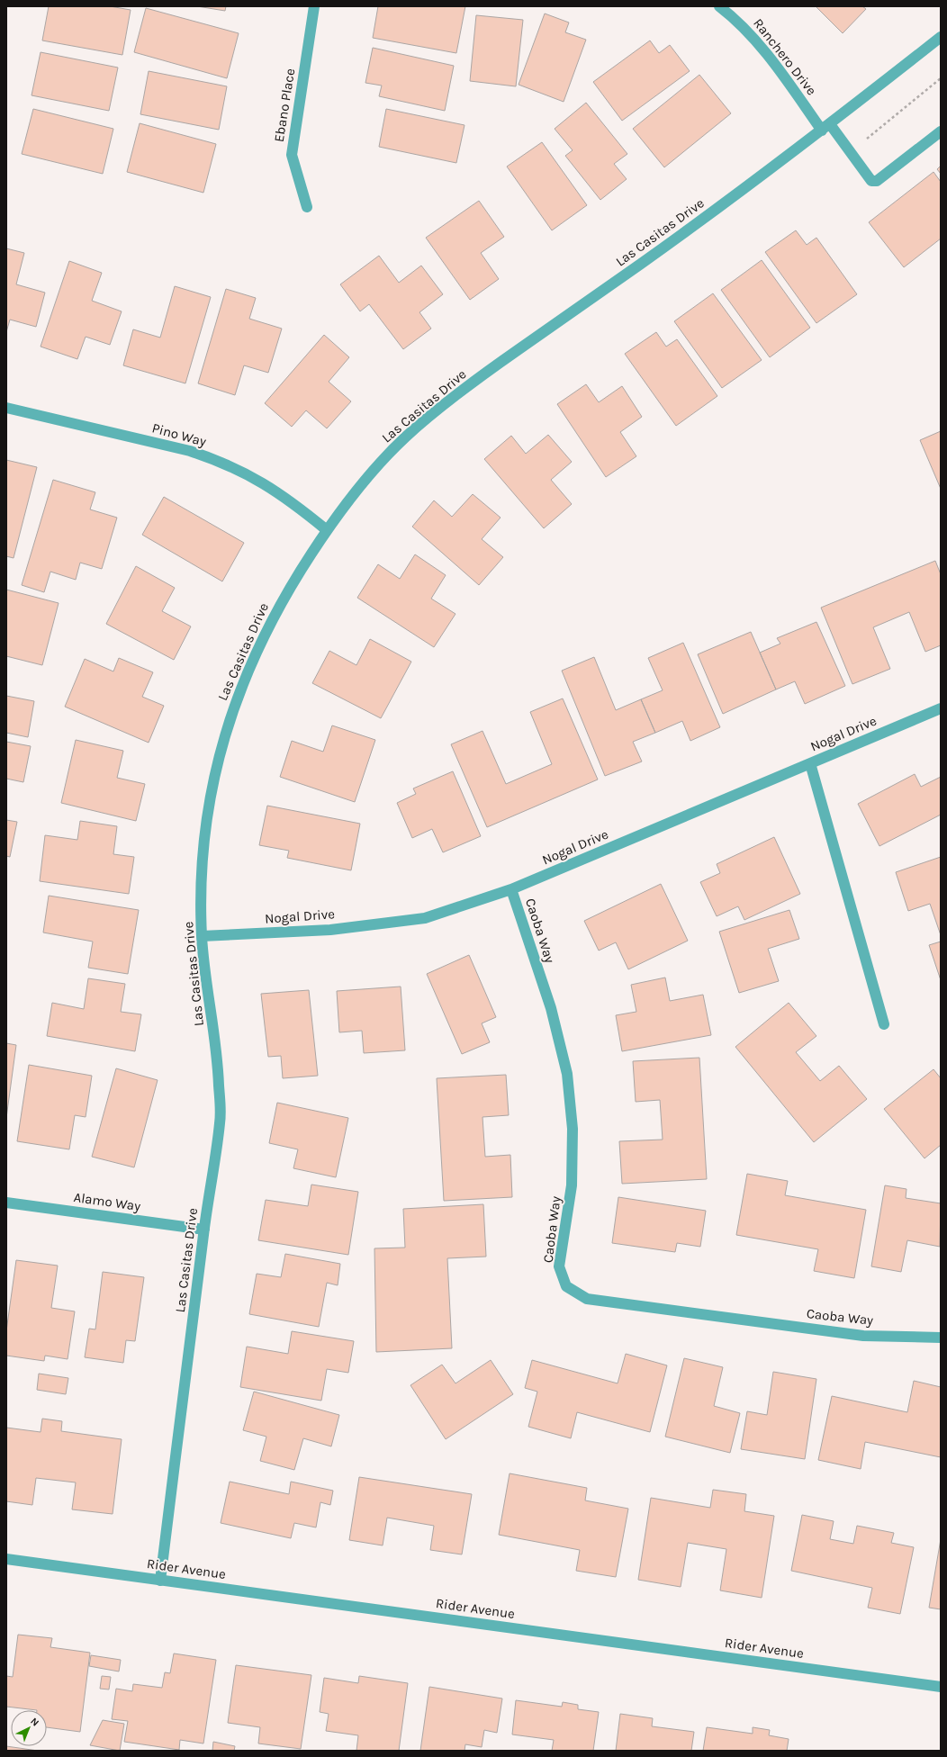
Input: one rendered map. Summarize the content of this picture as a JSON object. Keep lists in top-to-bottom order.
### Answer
{
  "streets": {
    "street": [
      "Ranchero Drive",
      "Ebano Place",
      "Las Casitas Drive",
      "Pino Way",
      "Nogal Drive",
      "Caoba Way",
      "Alamo Way",
      "Rider Avenue"
    ]
  },
  "crossings": [
    ["Ranchero Drive", "Las Casitas Drive"],
    ["Las Casitas Drive", "Pino Way"],
    ["Las Casitas Drive", "Nogal Drive"],
    ["Las Casitas Drive", "Alamo Way"],
    ["Las Casitas Drive", "Rider Avenue"],
    ["Nogal Drive", "Caoba Way"]
  ],
  "north": "top right"
}
